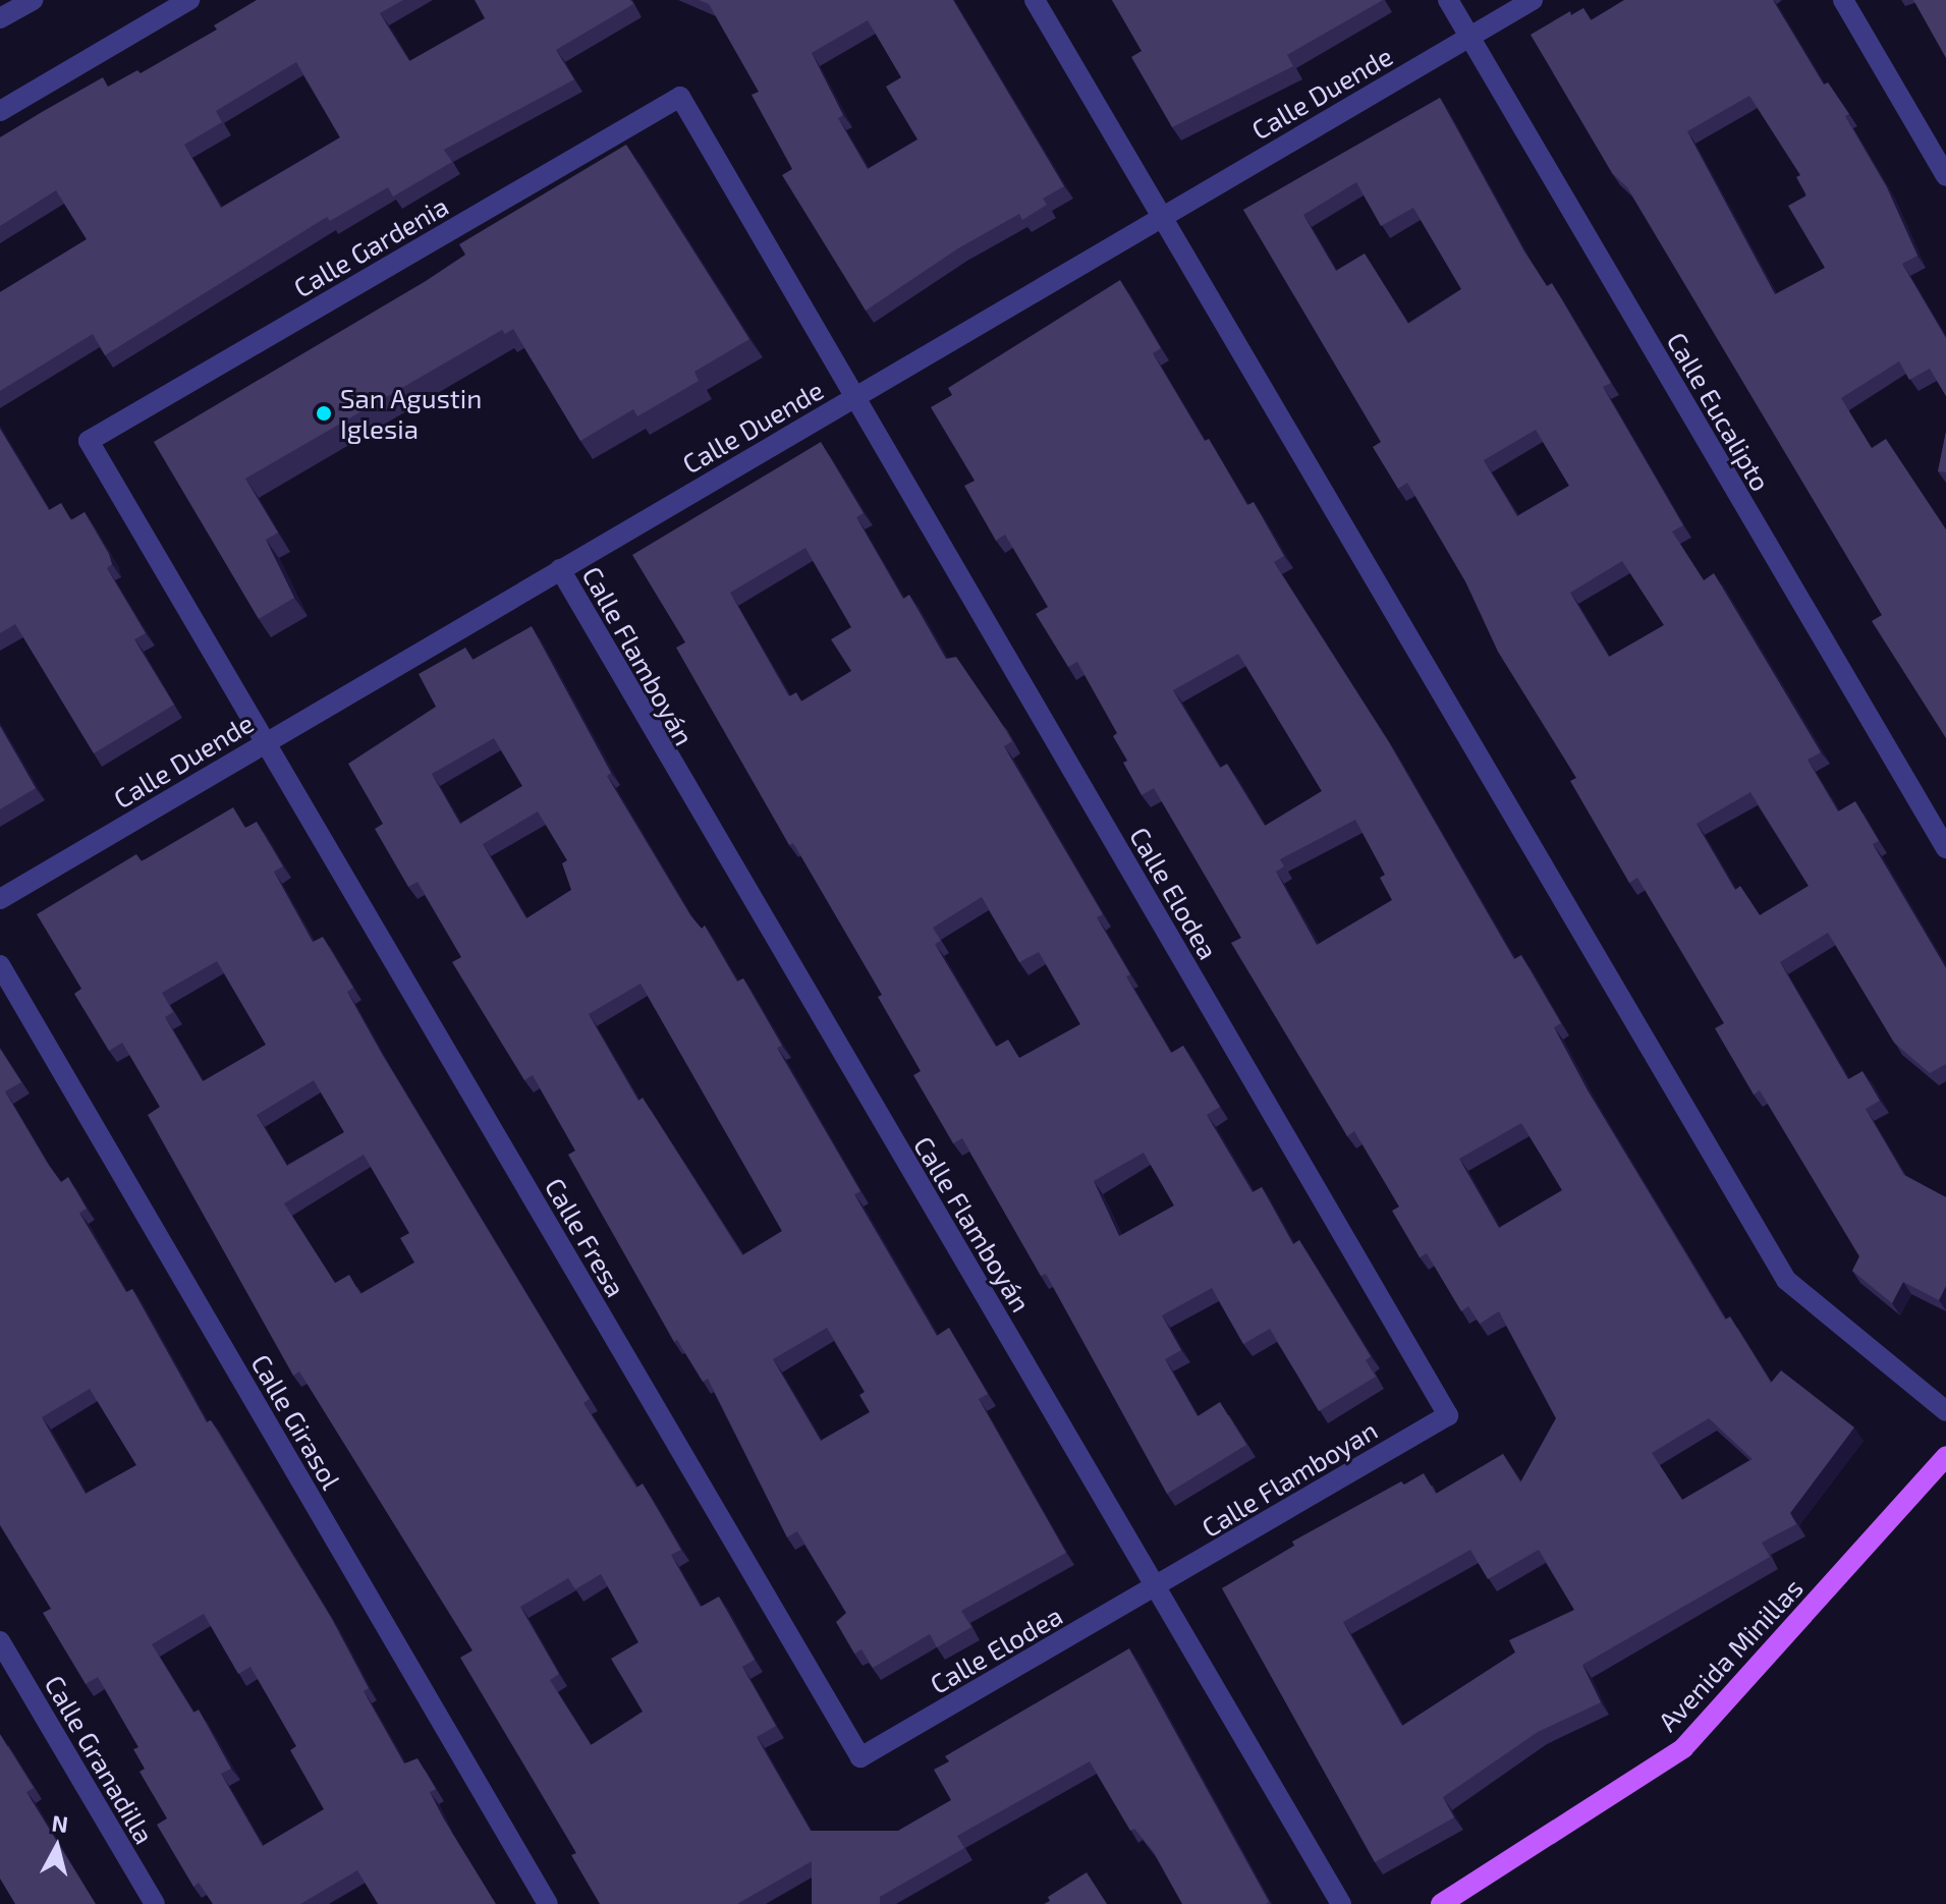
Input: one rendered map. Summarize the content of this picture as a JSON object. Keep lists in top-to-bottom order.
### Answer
{
  "streets": {
    "main road": ["Avenida Minillas"],
    "street": [
      "Calle Duende",
      "Calle Gardenia",
      "Calle Eucalipto",
      "Calle Flamboyán",
      "Calle Elodea",
      "Calle Fresa",
      "Calle Girasol",
      "Calle Flamboyan",
      "Calle Granadilla"
    ]
  },
  "crossings": [
    ["Calle Duende", "Calle Gardenia"],
    ["Calle Duende", "Calle Eucalipto"],
    ["Calle Duende", "Calle Flamboyán"],
    ["Calle Duende", "Calle Elodea"],
    ["Calle Duende", "Calle Fresa"],
    ["Calle Gardenia", "Calle Elodea"],
    ["Calle Gardenia", "Calle Fresa"],
    ["Calle Flamboyán", "Calle Elodea"],
    ["Calle Flamboyán", "Calle Flamboyan"],
    ["Calle Elodea", "Calle Fresa"],
    ["Calle Elodea", "Calle Flamboyan"]
  ],
  "places": ["San Agustin Iglesia"],
  "north": "top"
}
